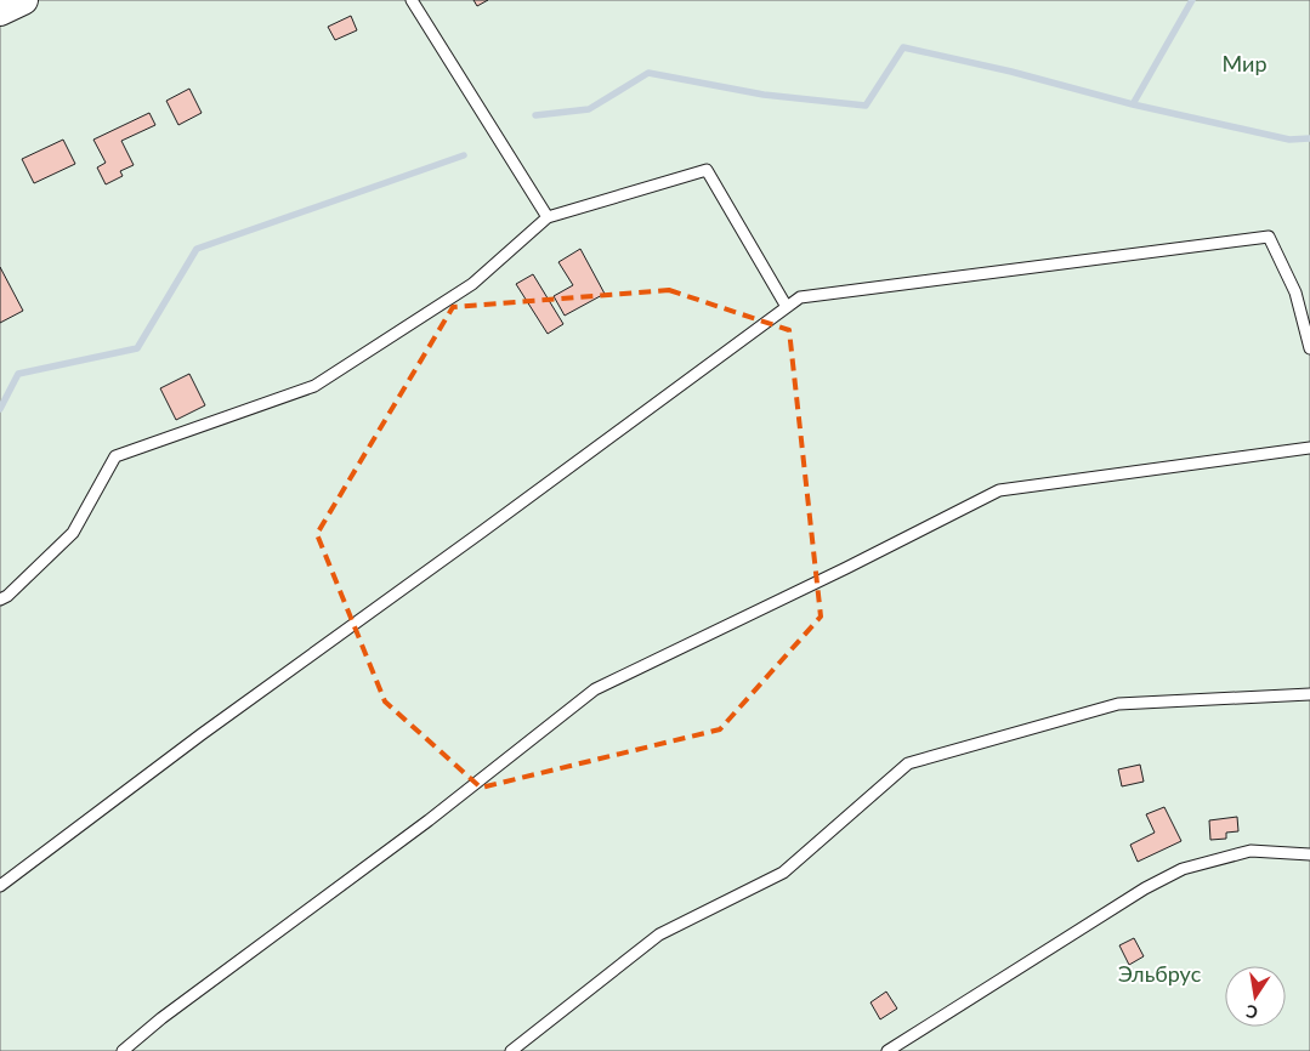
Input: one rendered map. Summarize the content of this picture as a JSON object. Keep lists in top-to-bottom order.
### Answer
{
  "parks": ["Мир", "Эльбрус"],
  "north": "bottom"
}
